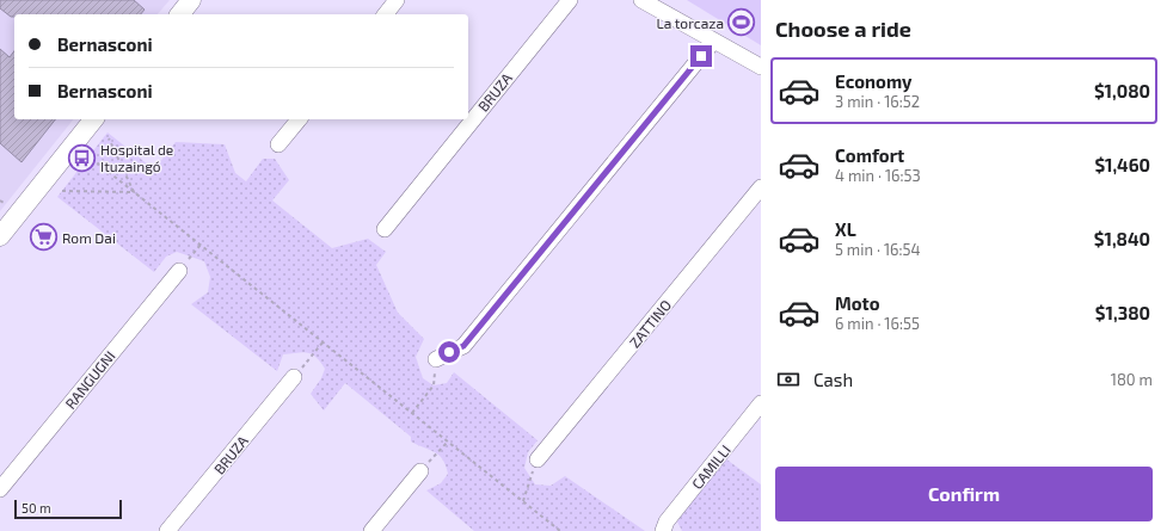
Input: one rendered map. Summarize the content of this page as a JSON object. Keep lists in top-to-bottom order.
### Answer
{
  "streets": {
    "street": [
      "BRUZA",
      "ZATTINO",
      "RANGUGNI",
      "CAMILLI"
    ]
  },
  "places": {
    "sports": ["La torcaza"],
    "bus stop": ["Hospital de Ituzaingó"],
    "supermarket": ["Rom Dai"]
  },
  "scale_bar": "50 m",
  "page": {
    "heading": "Choose a ride",
    "banner": ["Bernasconi", "Bernasconi"],
    "list": [
      {
        "name": "Economy",
        "note": "3 min · 16:52",
        "value": "$1,080"
      },
      {
        "name": "Comfort",
        "note": "4 min · 16:53",
        "value": "$1,460"
      },
      {
        "name": "XL",
        "note": "5 min · 16:54",
        "value": "$1,840"
      },
      {
        "name": "Moto",
        "note": "6 min · 16:55",
        "value": "$1,380"
      }
    ],
    "pay": ["Cash", "180 m"],
    "buttons": "Confirm",
    "scale": "50 m"
  }
}
